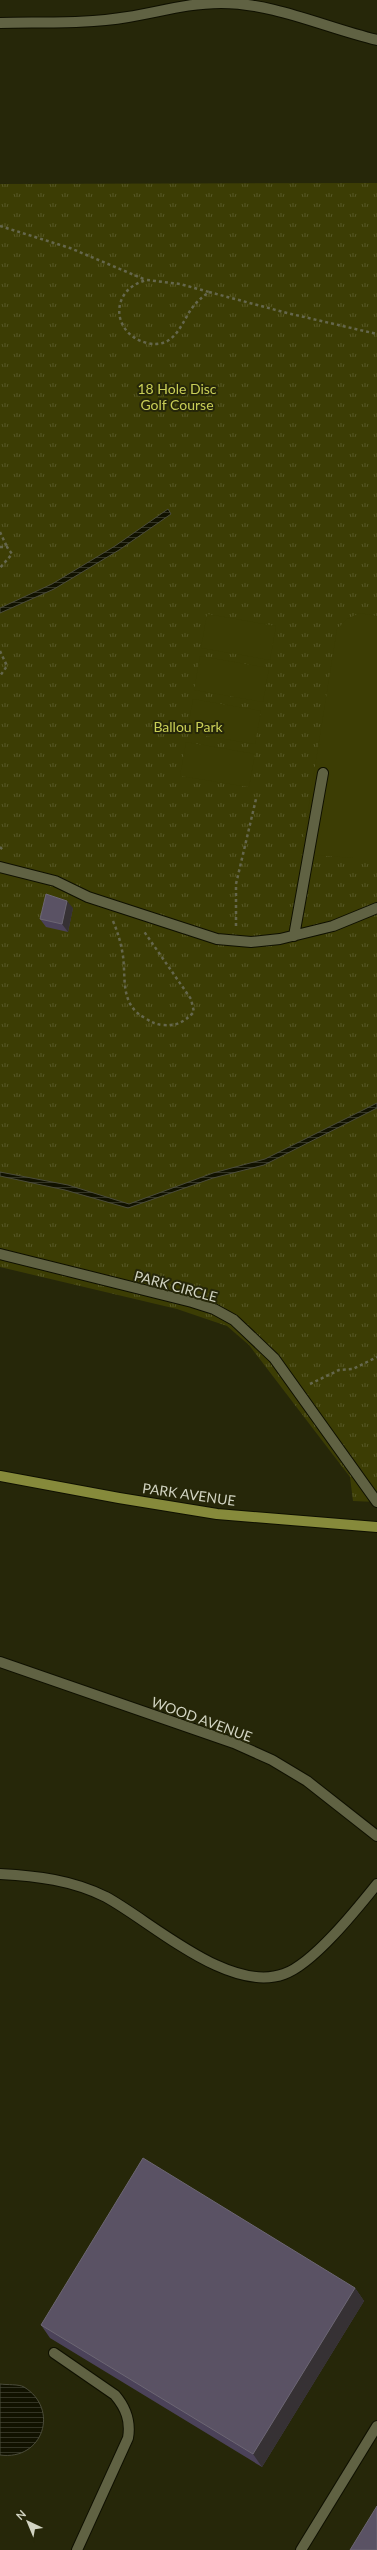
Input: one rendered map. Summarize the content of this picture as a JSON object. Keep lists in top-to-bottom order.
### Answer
{
  "streets": {
    "main road": ["PARK AVENUE"],
    "street": ["PARK CIRCLE", "WOOD AVENUE"]
  },
  "parks": ["18 Hole Disc Golf Course", "Ballou Park"],
  "north": "top left"
}
